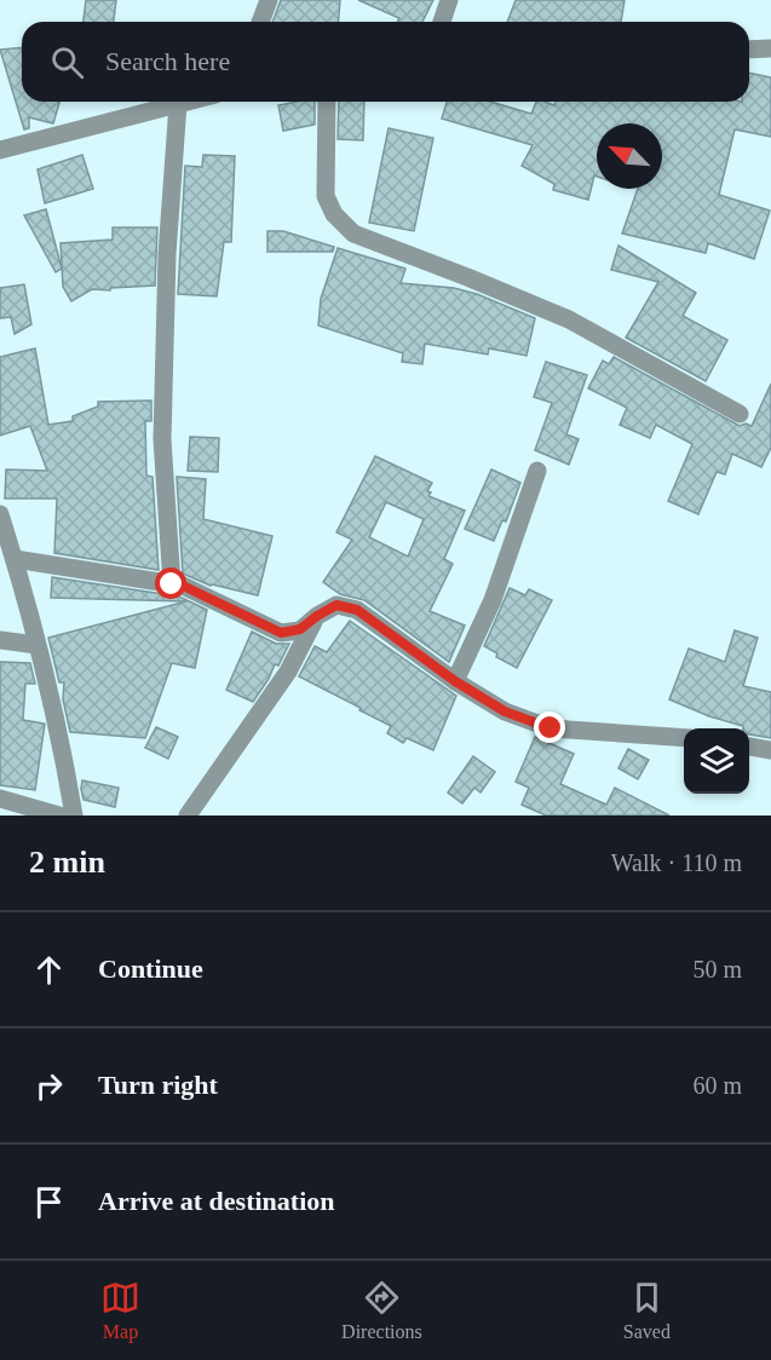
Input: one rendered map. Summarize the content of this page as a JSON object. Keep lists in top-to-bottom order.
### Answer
{
  "north": "top left",
  "page": {
    "search": "Search here",
    "heading": ["2 min", "Walk · 110 m"],
    "list": [
      ["Continue", "50 m"],
      ["Turn right", "60 m"],
      "Arrive at destination"
    ],
    "nav": ["Map", "Directions", "Saved"]
  }
}
